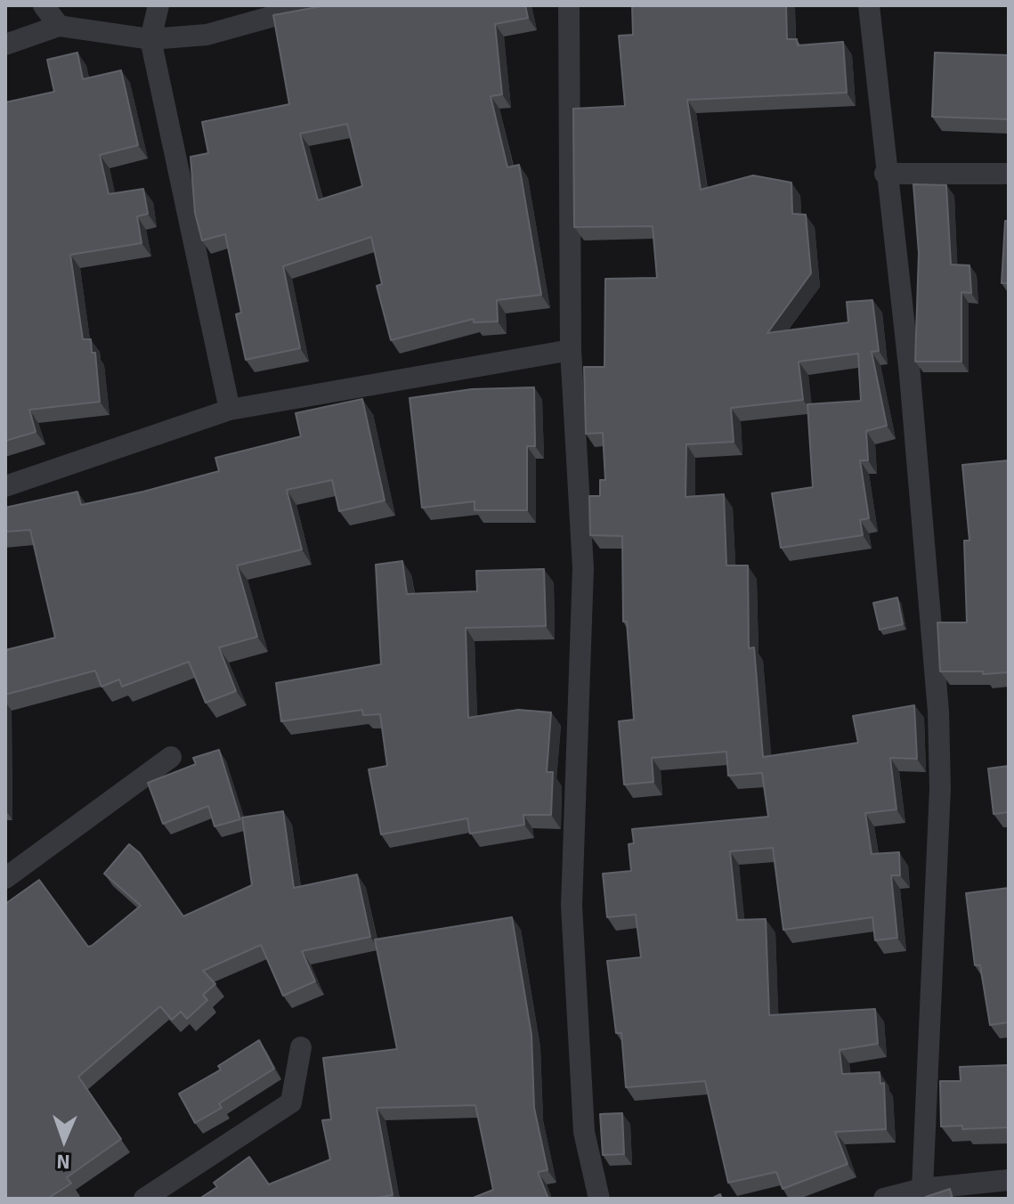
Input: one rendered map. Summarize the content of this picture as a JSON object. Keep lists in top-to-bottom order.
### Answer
{
  "north": "bottom"
}
